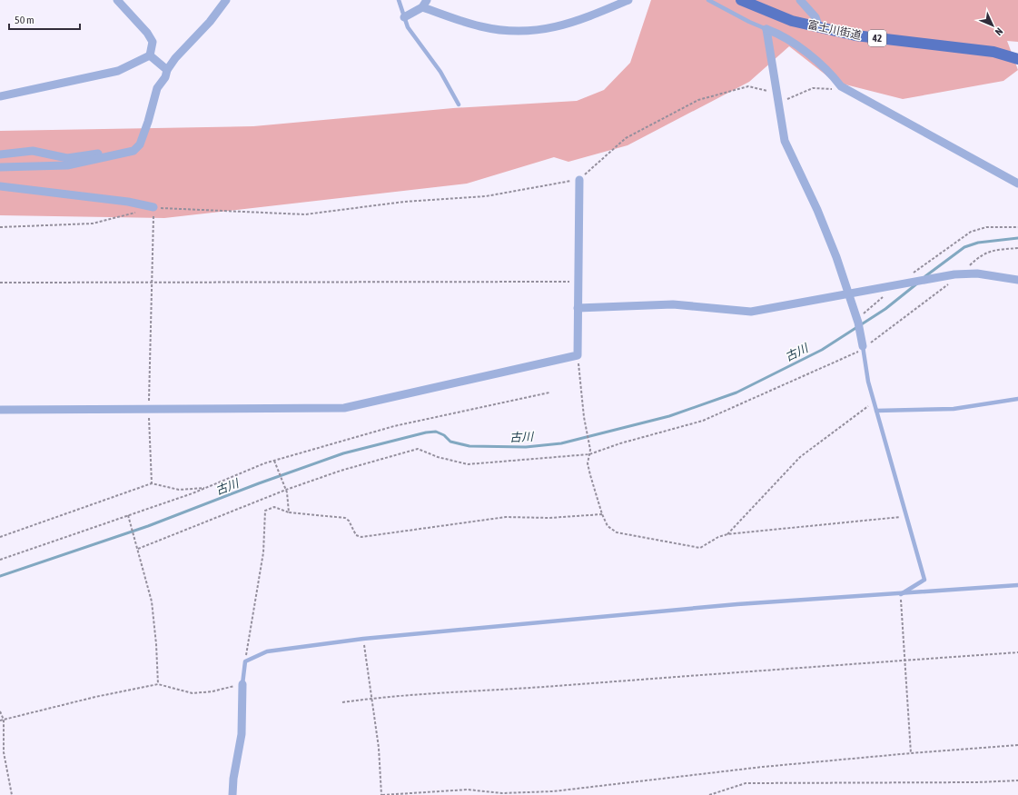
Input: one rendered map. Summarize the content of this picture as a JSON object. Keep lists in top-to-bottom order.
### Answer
{
  "streets": {
    "main road": ["富士川街道", "42"]
  },
  "water": ["古川"],
  "scale_bar": "50 m",
  "north": "bottom right"
}
